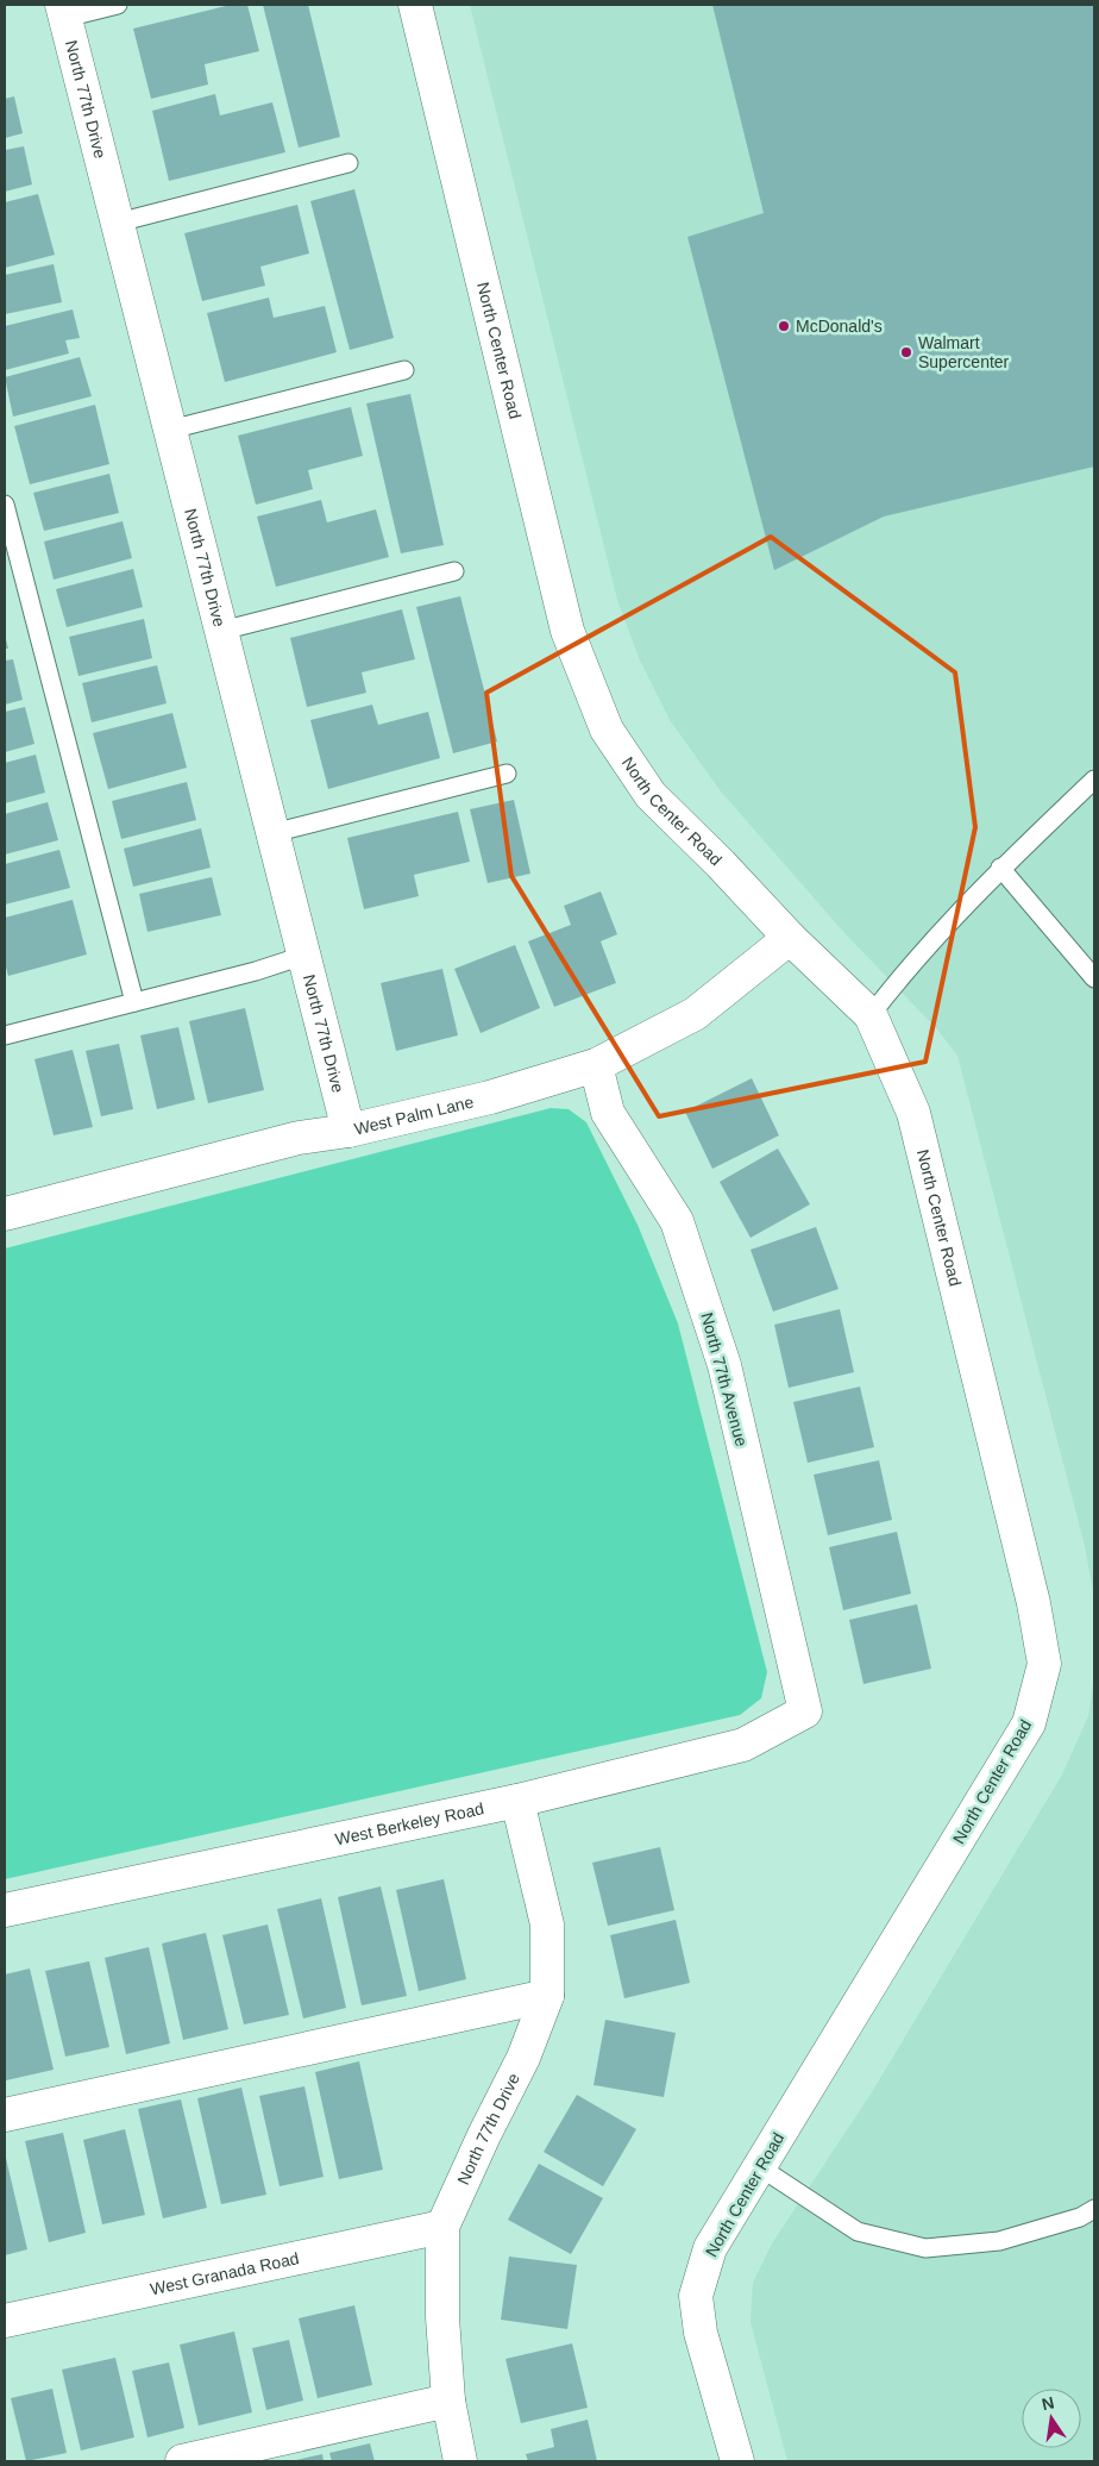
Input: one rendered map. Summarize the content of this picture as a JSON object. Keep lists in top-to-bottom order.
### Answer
{
  "streets": {
    "street": [
      "North 77th Drive",
      "North Center Road",
      "West Palm Lane",
      "North 77th Avenue",
      "West Berkeley Road",
      "West Granada Road"
    ]
  },
  "crossings": [
    ["North 77th Drive", "West Palm Lane"],
    ["North 77th Drive", "West Berkeley Road"],
    ["North 77th Drive", "West Granada Road"],
    ["North Center Road", "West Palm Lane"],
    ["West Palm Lane", "North 77th Avenue"],
    ["North 77th Avenue", "West Berkeley Road"]
  ],
  "places": ["McDonald's", "Walmart Supercenter"],
  "north": "top"
}
